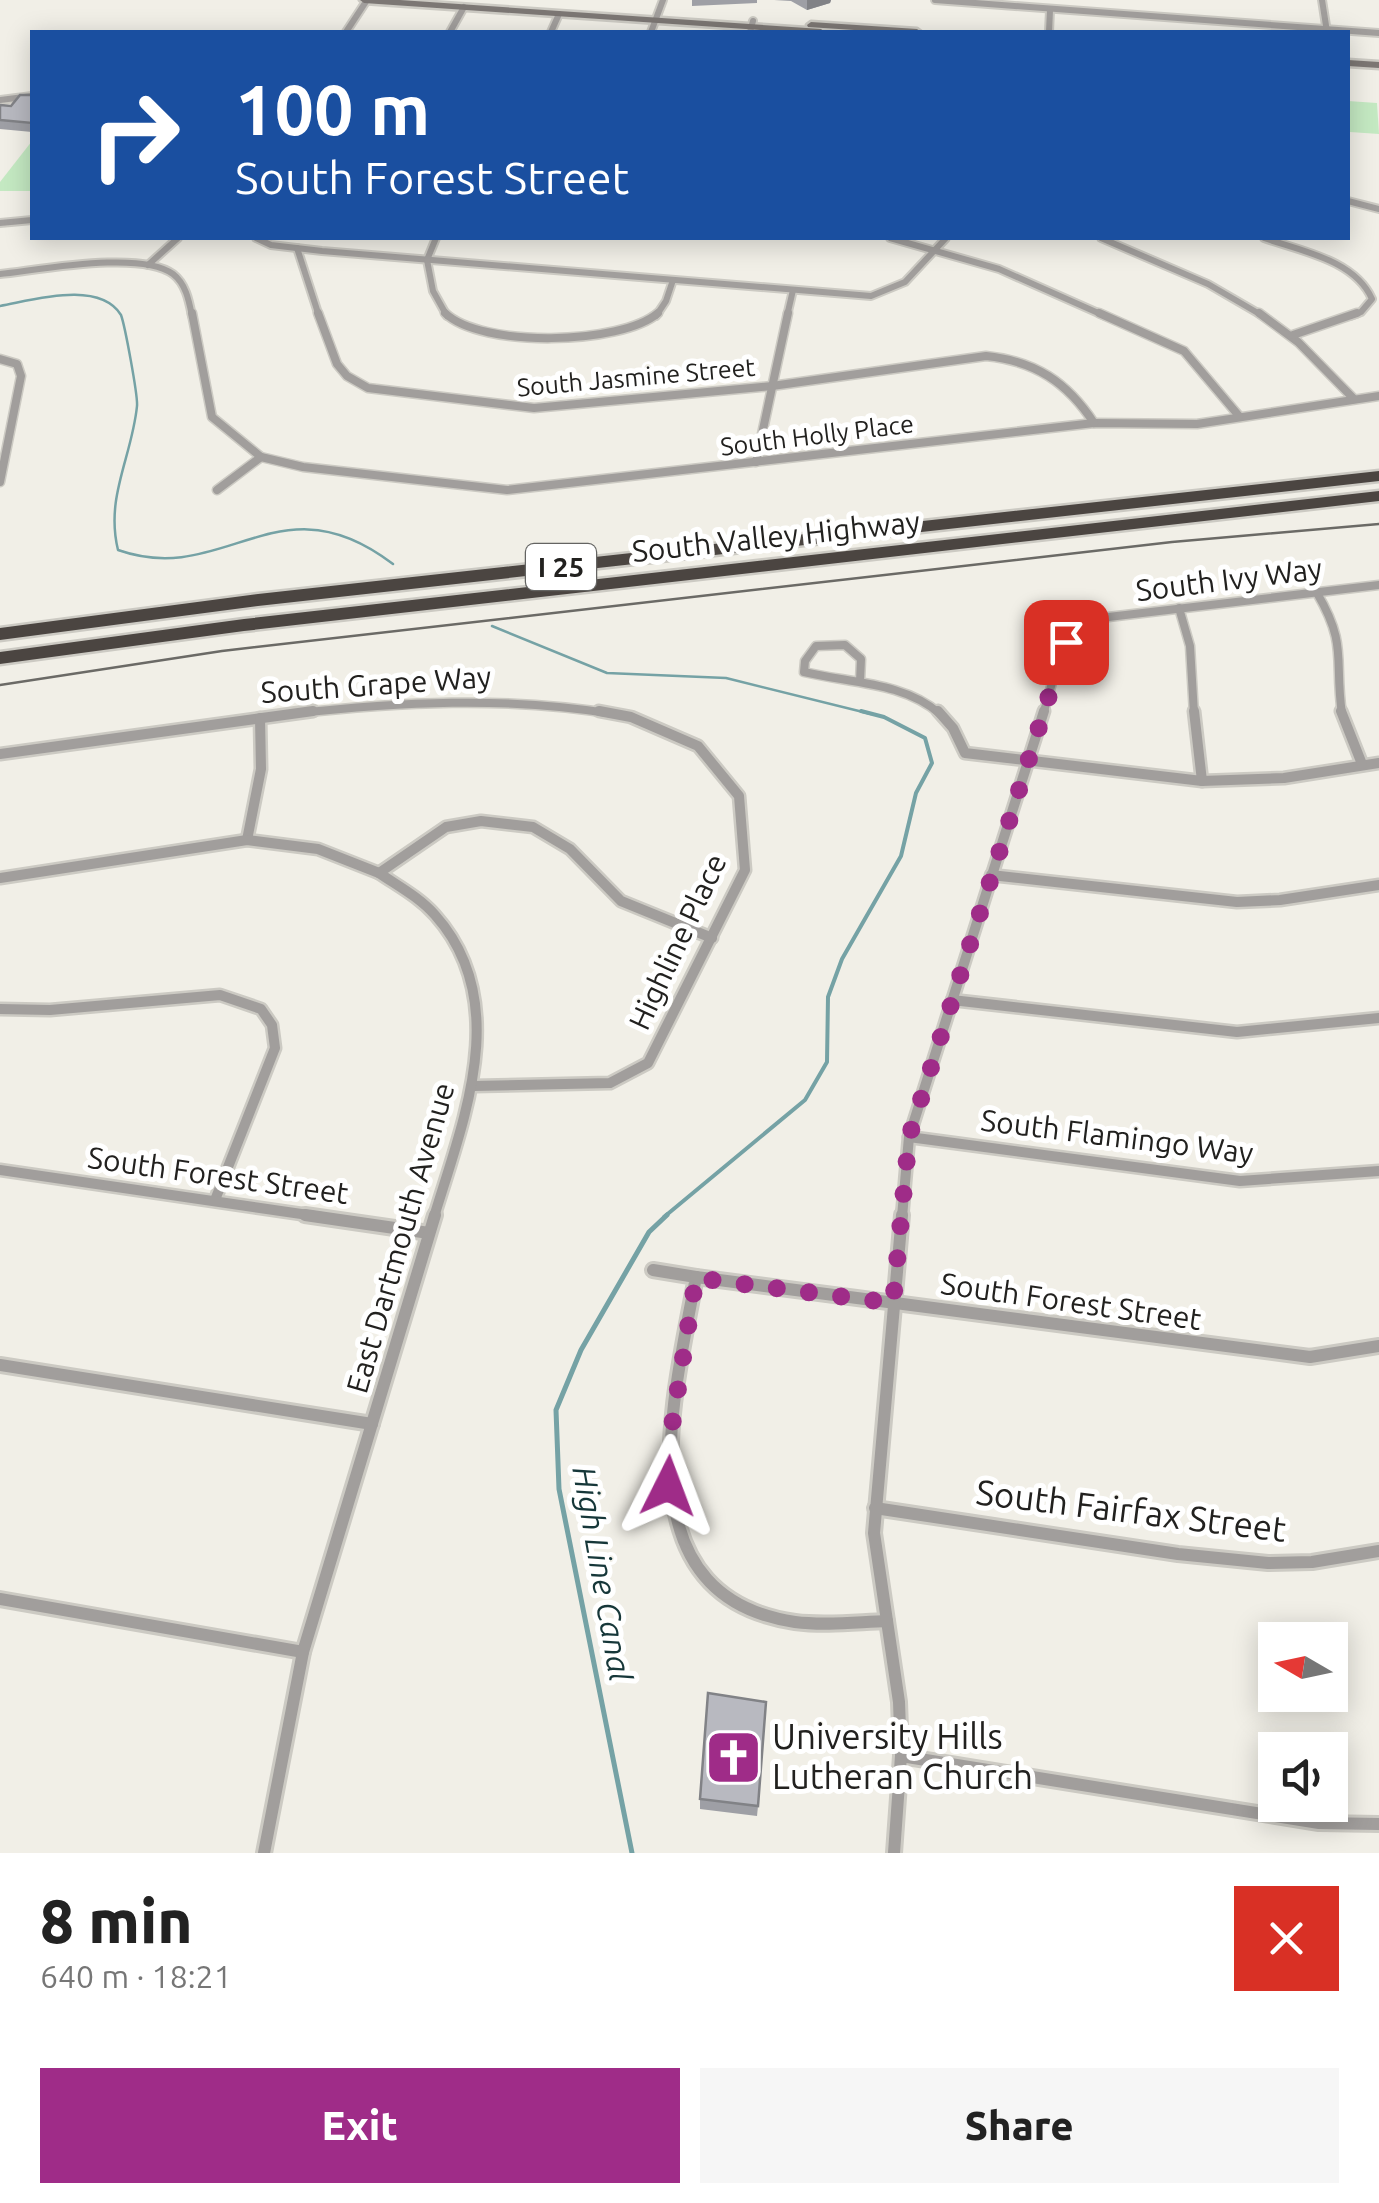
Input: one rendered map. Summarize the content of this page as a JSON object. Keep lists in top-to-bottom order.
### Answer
{
  "streets": {
    "highway": ["South Valley Highway", "I 25"],
    "street": [
      "South Jasmine Street",
      "South Holly Place",
      "South Ivy Way",
      "South Grape Way",
      "Highline Place",
      "South Flamingo Way",
      "South Forest Street",
      "East Dartmouth Avenue",
      "South Fairfax Street"
    ]
  },
  "crossings": [
    ["South Jasmine Street", "South Holly Place"],
    ["South Grape Way", "Highline Place"],
    ["Highline Place", "East Dartmouth Avenue"],
    ["South Forest Street", "East Dartmouth Avenue"]
  ],
  "water": ["High Line Canal"],
  "places": {
    "church": ["University Hills Lutheran Church"]
  },
  "north": "left",
  "page": {
    "turn": ["100 m", "South Forest Street"],
    "heading": ["8 min", "640 m · 18:21"],
    "buttons": ["Exit", "Share"]
  }
}
